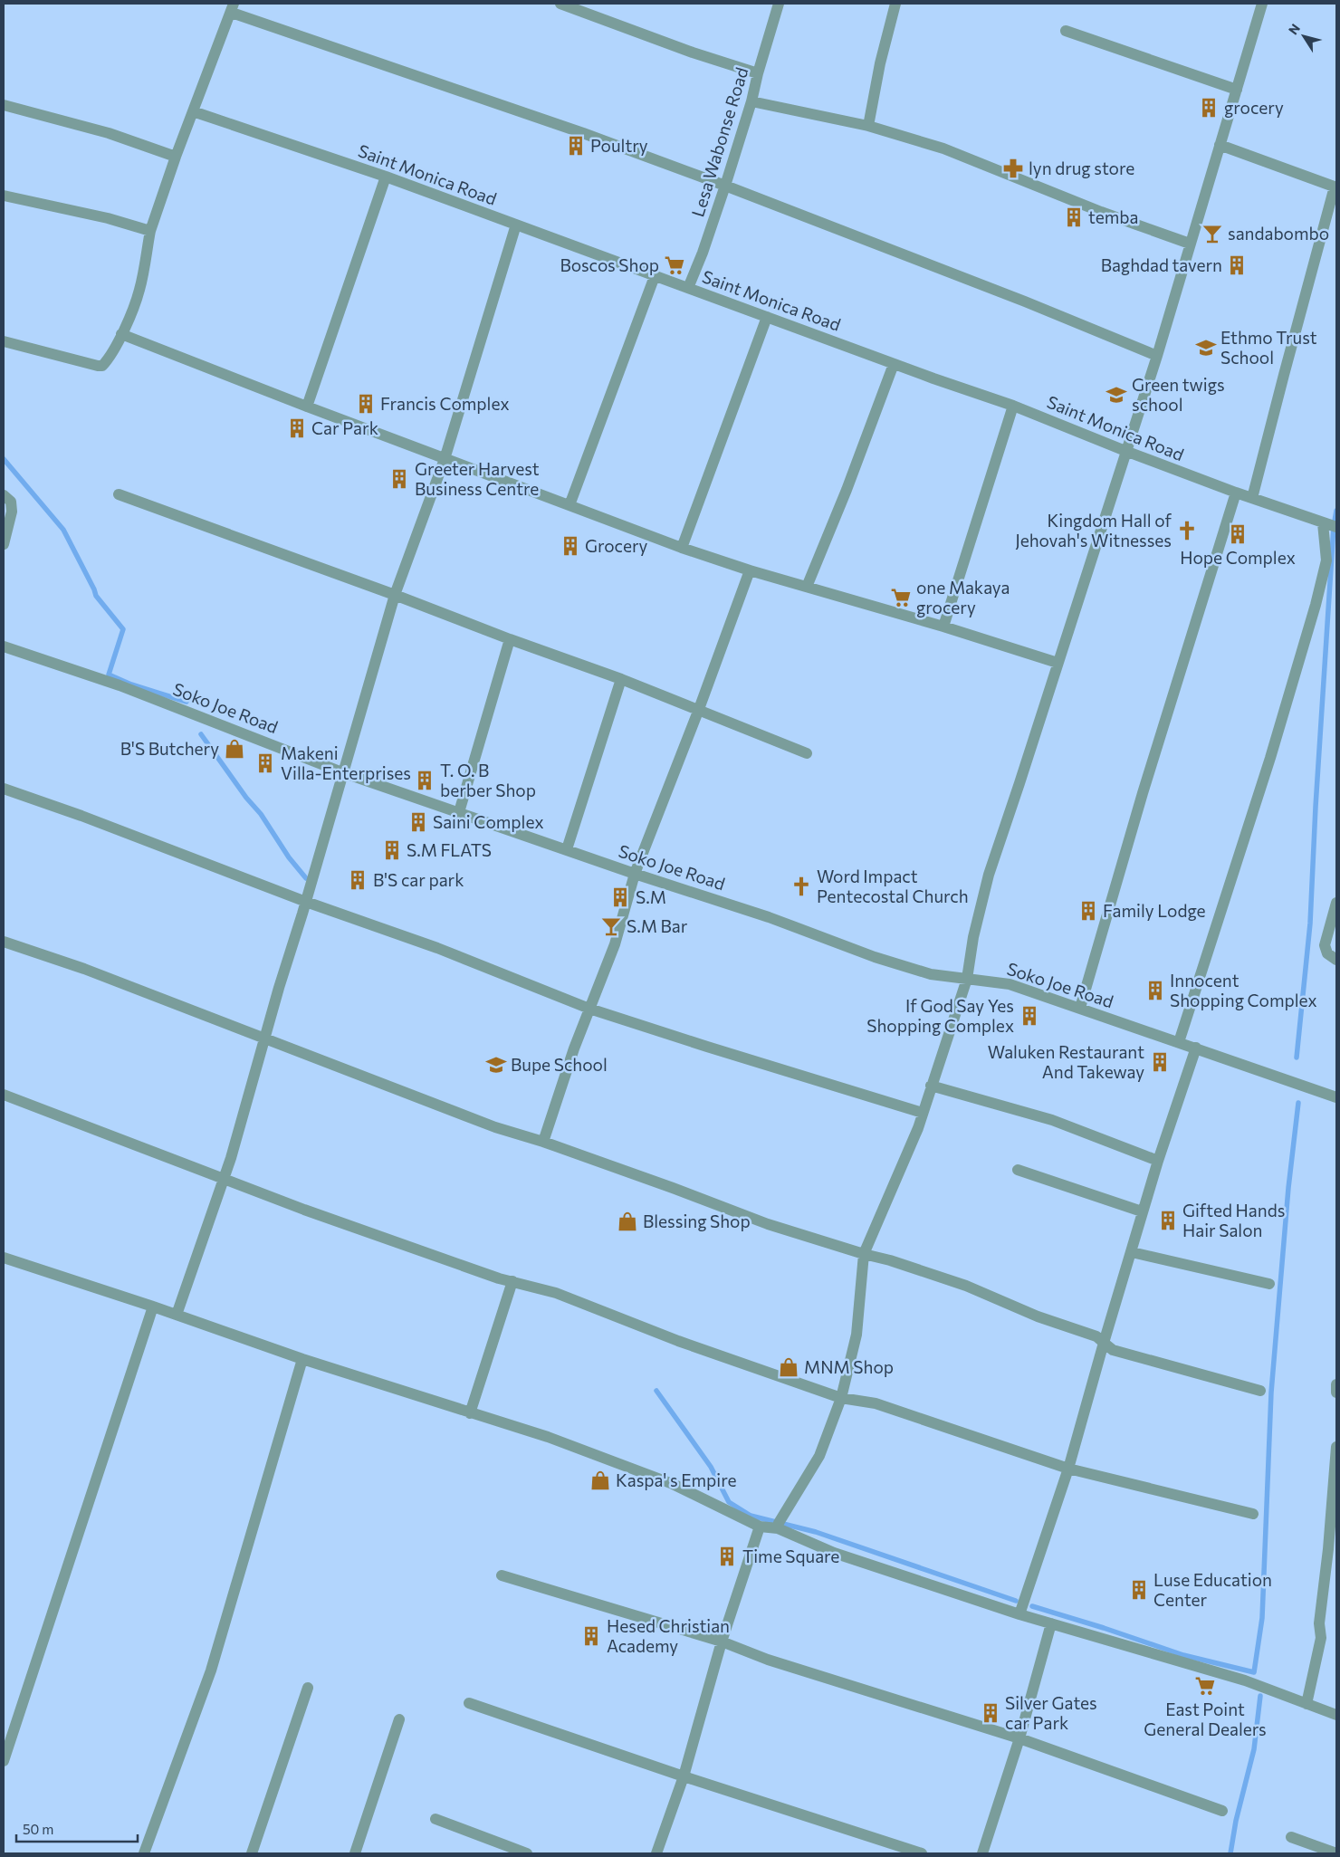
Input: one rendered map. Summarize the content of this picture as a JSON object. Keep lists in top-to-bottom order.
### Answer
{
  "streets": {
    "street": ["Lesa Wabonse Road", "Saint Monica Road", "Soko Joe Road"]
  },
  "crossings": [
    ["Lesa Wabonse Road", "Saint Monica Road"]
  ],
  "places": {
    "building": [
      "grocery",
      "Poultry",
      "temba",
      "Baghdad tavern",
      "Francis Complex",
      "Car Park",
      "Greeter Harvest Business Centre",
      "Hope Complex",
      "Grocery",
      "Makeni Villa-Enterprises",
      "T. O. B berber Shop",
      "Saini Complex",
      "S.M FLATS",
      "B'S car park",
      "S.M",
      "Family Lodge",
      "Innocent Shopping Complex",
      "If God Say Yes Shopping Complex",
      "Waluken Restaurant And Takeway",
      "Gifted Hands Hair Salon",
      "Time Square",
      "Luse Education Center",
      "Hesed Christian Academy",
      "Silver Gates car Park"
    ],
    "pharmacy": ["lyn drug store"],
    "bar": ["sandabombo", "S.M Bar"],
    "supermarket": ["Boscos Shop", "one Makaya grocery", "East Point General Dealers"],
    "school or university": ["Ethmo Trust School", "Green twigs school", "Bupe School"],
    "church": ["Kingdom Hall of Jehovah's Witnesses", "Word Impact Pentecostal Church"],
    "shop": [
      "B'S Butchery",
      "Blessing Shop",
      "MNM Shop",
      "Kaspa' s Empire"
    ]
  },
  "scale_bar": "50 m",
  "north": "top left"
}
